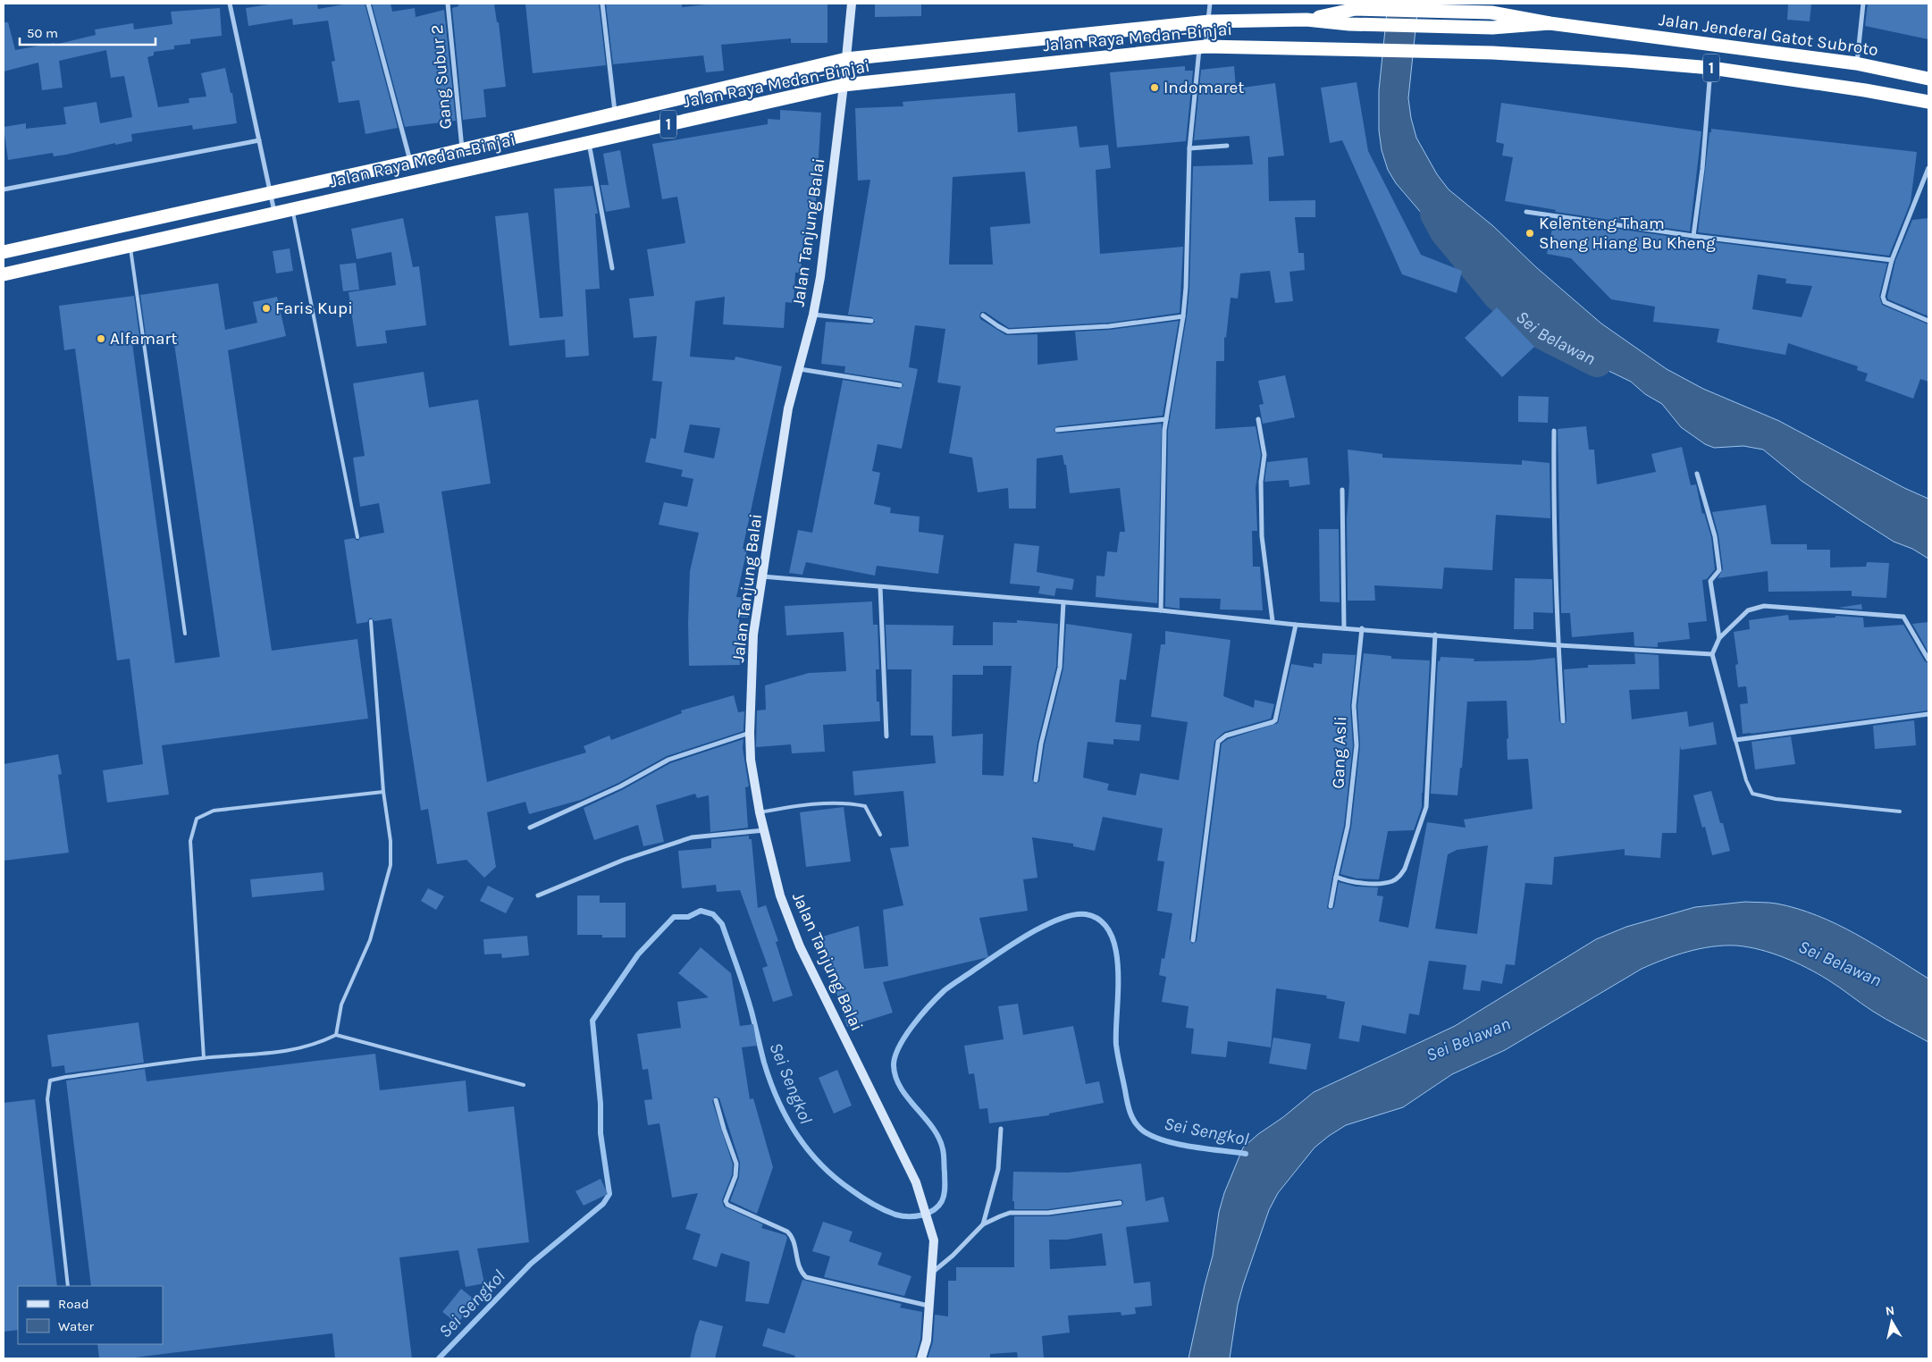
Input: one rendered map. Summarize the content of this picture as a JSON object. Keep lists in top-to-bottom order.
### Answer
{
  "streets": {
    "highway": ["Jalan Jenderal Gatot Subroto", "Jalan Raya Medan-Binjai", "1"],
    "street": ["Gang Subur 2", "Jalan Tanjung Balai", "Gang Asli"]
  },
  "crossings": [
    ["Jalan Jenderal Gatot Subroto", "Jalan Raya Medan-Binjai"],
    ["Jalan Raya Medan-Binjai", "1"],
    ["Jalan Raya Medan-Binjai", "Gang Subur 2"],
    ["Jalan Raya Medan-Binjai", "Jalan Tanjung Balai"]
  ],
  "water": ["Sei Belawan", "Sei Sengkol"],
  "places": [
    "Indomaret",
    "Kelenteng Tham Sheng Hiang Bu Kheng",
    "Faris Kupi",
    "Alfamart"
  ],
  "legend": ["Road", "Water"],
  "scale_bar": "50 m",
  "north": "top"
}
